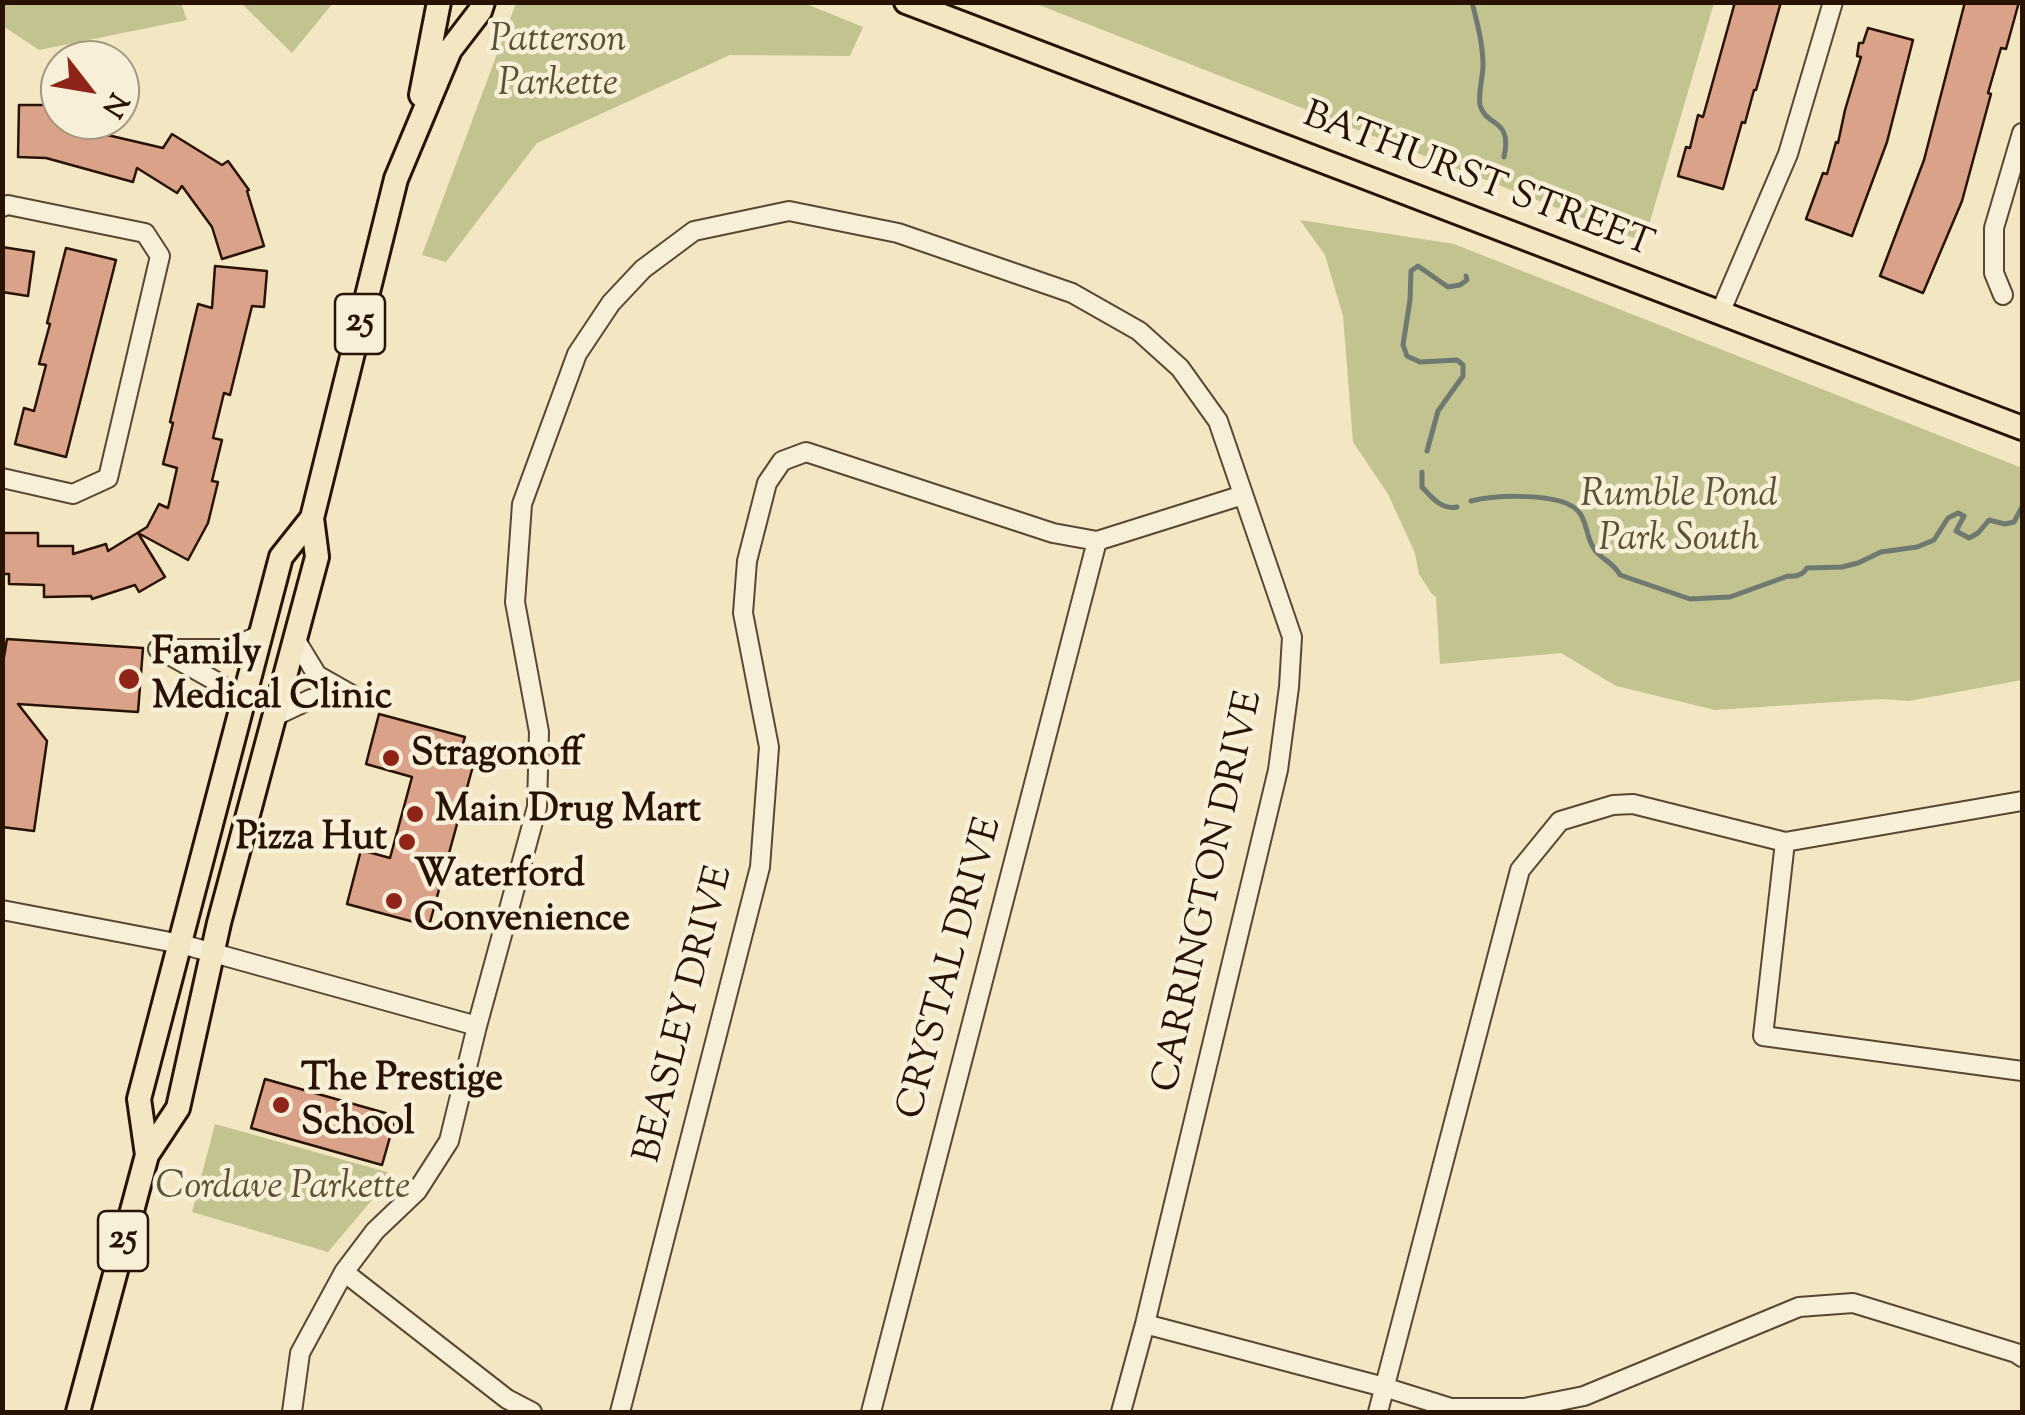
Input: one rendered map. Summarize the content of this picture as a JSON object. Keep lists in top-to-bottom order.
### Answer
{
  "streets": {
    "main road": ["BATHURST STREET", "25"],
    "street": ["CARRINGTON DRIVE", "CRYSTAL DRIVE", "BEASLEY DRIVE"]
  },
  "crossings": [
    ["CARRINGTON DRIVE", "BEASLEY DRIVE"],
    ["CRYSTAL DRIVE", "BEASLEY DRIVE"]
  ],
  "parks": ["Patterson Parkette", "Rumble Pond Park South", "Cordave Parkette"],
  "places": [
    "Family Medical Clinic",
    "Stragonoff",
    "Main Drug Mart",
    "Pizza Hut",
    "Waterford Convenience",
    "The Prestige School"
  ],
  "north": "bottom right"
}
